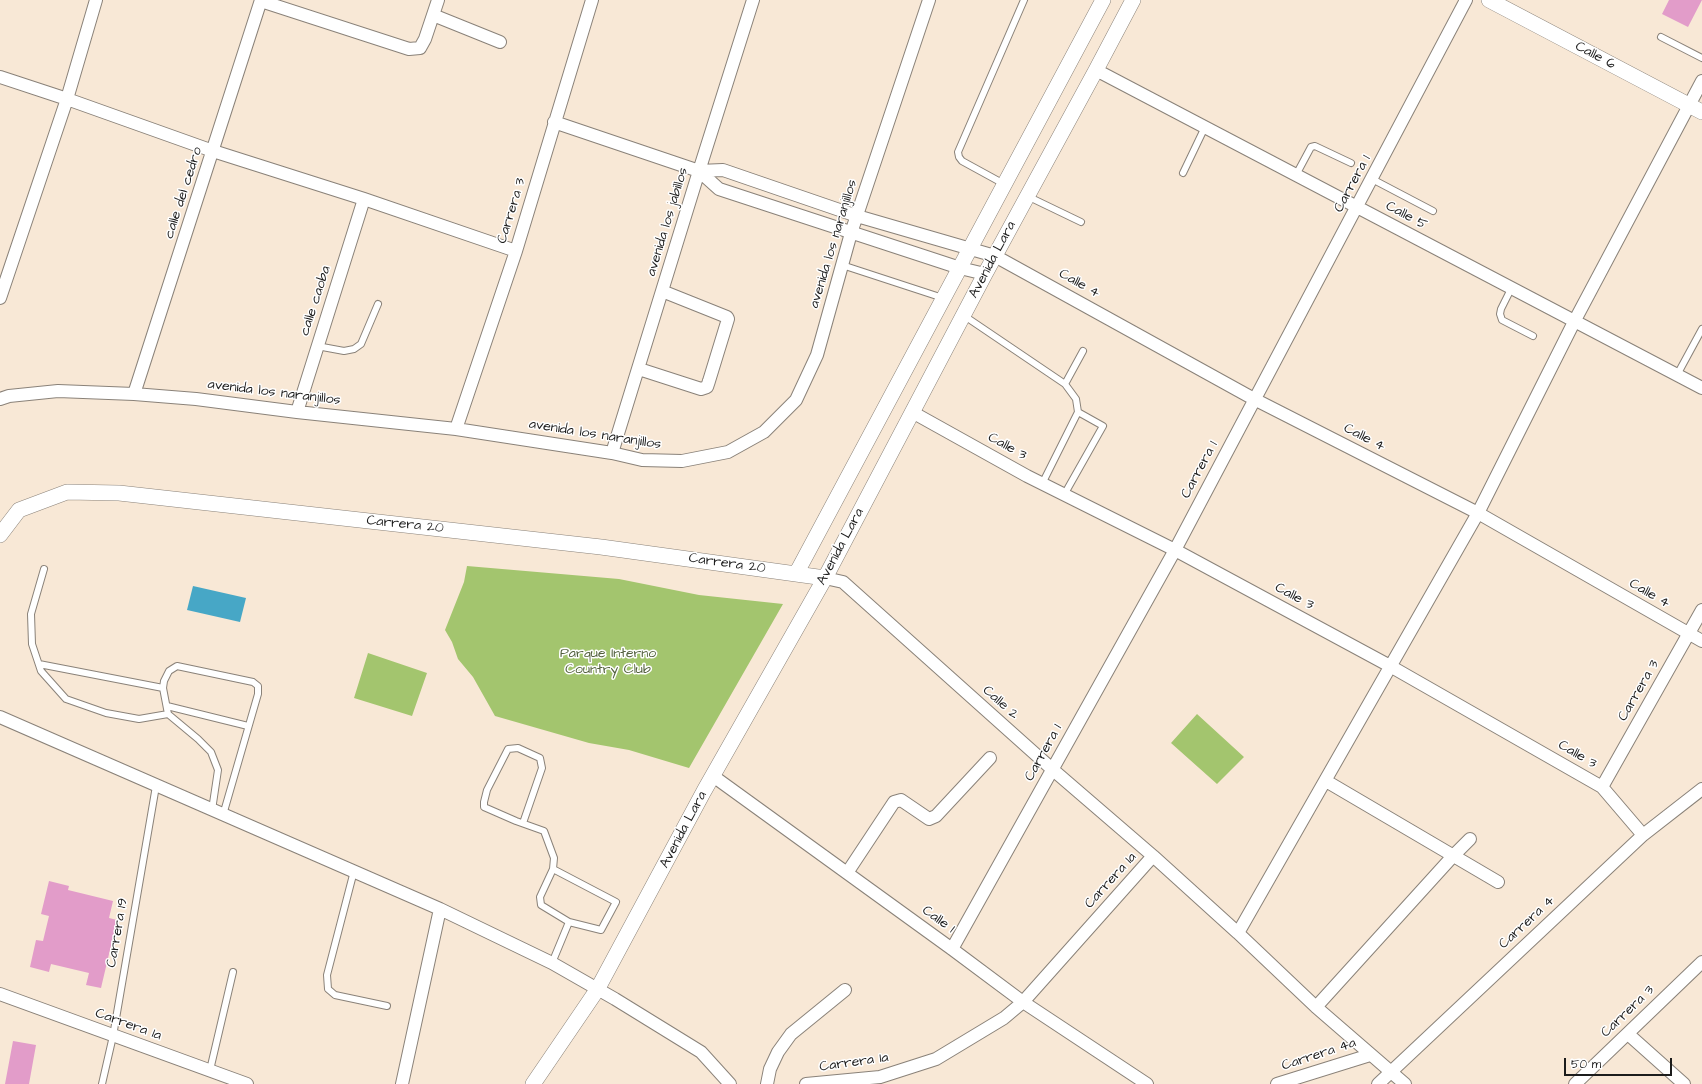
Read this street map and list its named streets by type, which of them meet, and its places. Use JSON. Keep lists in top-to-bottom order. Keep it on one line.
{"streets":{"street":["Calle 6","Carrera 1","calle del cedro","Carrera 3","Calle 5","avenida los jabillos","avenida los naranjillos","Avenida Lara","Calle 4","calle caoba","Calle 3","Carrera 20","Calle 2","Carrera 1a","Calle 1","Carrera 4","Carrera 4a"],"lane":["Carrera 19"]},"crossings":[["Carrera 1","Calle 5"],["Carrera 1","Calle 4"],["Carrera 1","Calle 3"],["Carrera 1","Calle 2"],["Carrera 1","Calle 1"],["calle del cedro","avenida los naranjillos"],["Carrera 3","avenida los naranjillos"],["Carrera 3","Calle 4"],["Carrera 3","Calle 3"],["Calle 5","Avenida Lara"],["avenida los jabillos","avenida los naranjillos"],["avenida los jabillos","Calle 4"],["avenida los naranjillos","Calle 4"],["avenida los naranjillos","calle caoba"],["Avenida Lara","Calle 4"],["Avenida Lara","Calle 3"],["Avenida Lara","Carrera 20"],["Avenida Lara","Calle 2"],["Avenida Lara","Calle 1"],["Calle 3","Carrera 4"],["Carrera 20","Calle 2"],["Calle 2","Carrera 1a"],["Carrera 1a","Calle 1"],["Carrera 1a","Carrera 4"],["Carrera 1a","Carrera 19"],["Carrera 1a","Carrera 4a"]],"parks":["Parque Interno Country Club"],"scale_bar":"50 m"}
